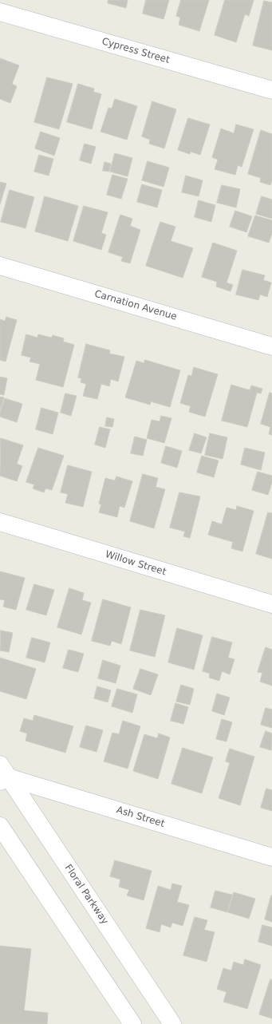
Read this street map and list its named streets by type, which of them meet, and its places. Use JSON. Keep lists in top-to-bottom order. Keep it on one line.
{"streets":{"street":["Cypress Street","Carnation Avenue","Willow Street","Ash Street","Floral Parkway"]},"crossings":[["Ash Street","Floral Parkway"]]}
